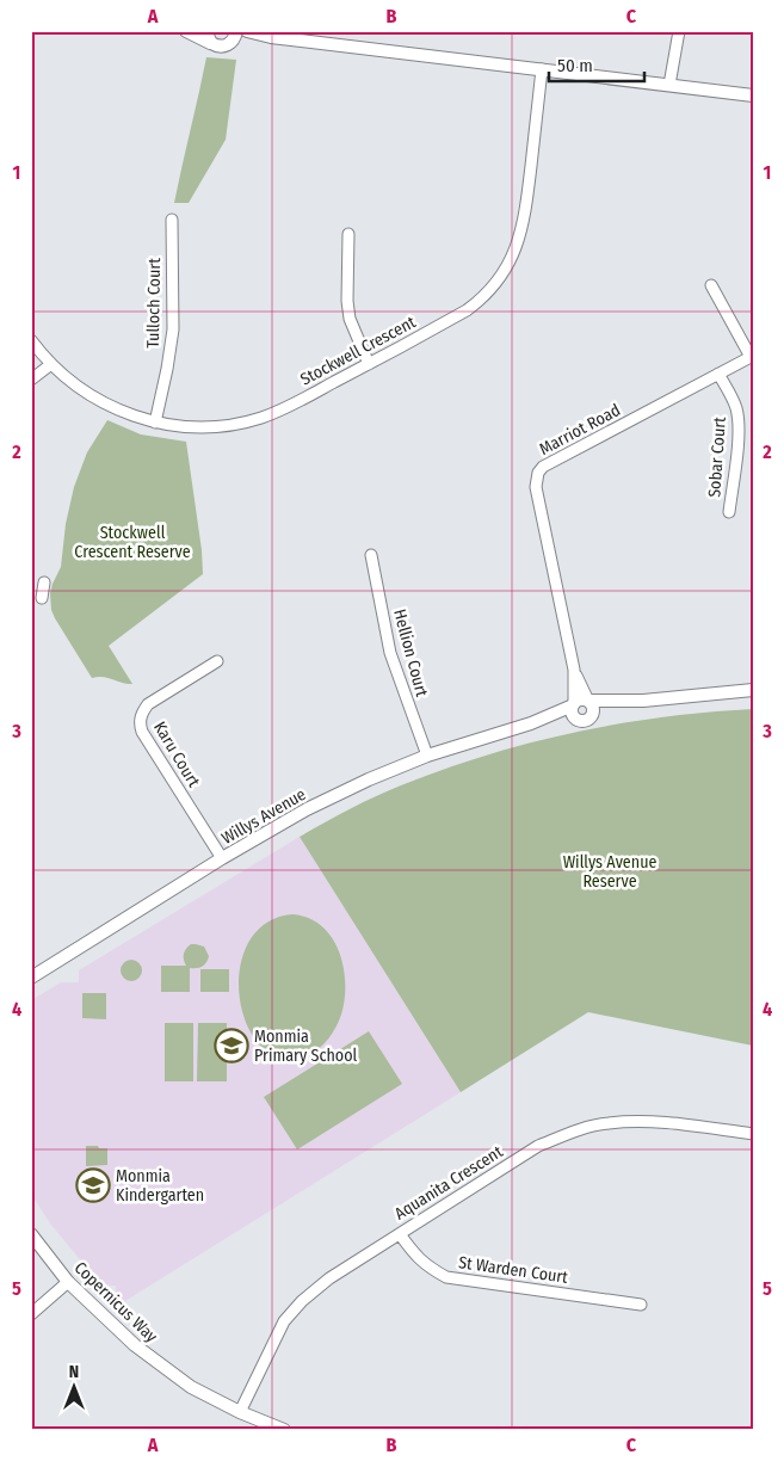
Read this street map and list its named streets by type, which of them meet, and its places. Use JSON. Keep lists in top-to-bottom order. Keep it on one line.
{"streets":{"street":["Tulloch Court","Stockwell Crescent","Marriot Road","Sobar Court","Hellion Court","Karu Court","Willys Avenue","Aquanita Crescent","St Warden Court","Copernicus Way"]},"crossings":[["Tulloch Court","Stockwell Crescent"],["Marriot Road","Sobar Court"],["Marriot Road","Willys Avenue"],["Hellion Court","Willys Avenue"],["Karu Court","Willys Avenue"],["Aquanita Crescent","St Warden Court"],["Aquanita Crescent","Copernicus Way"]],"parks":["Stockwell Crescent Reserve","Willys Avenue Reserve"],"places":{"school or university":["Monmia Primary School","Monmia Kindergarten"]},"scale_bar":"50 m","north":"top","grid":{"columns":["A","B","C"],"rows":["1","2","3","4","5"]}}
